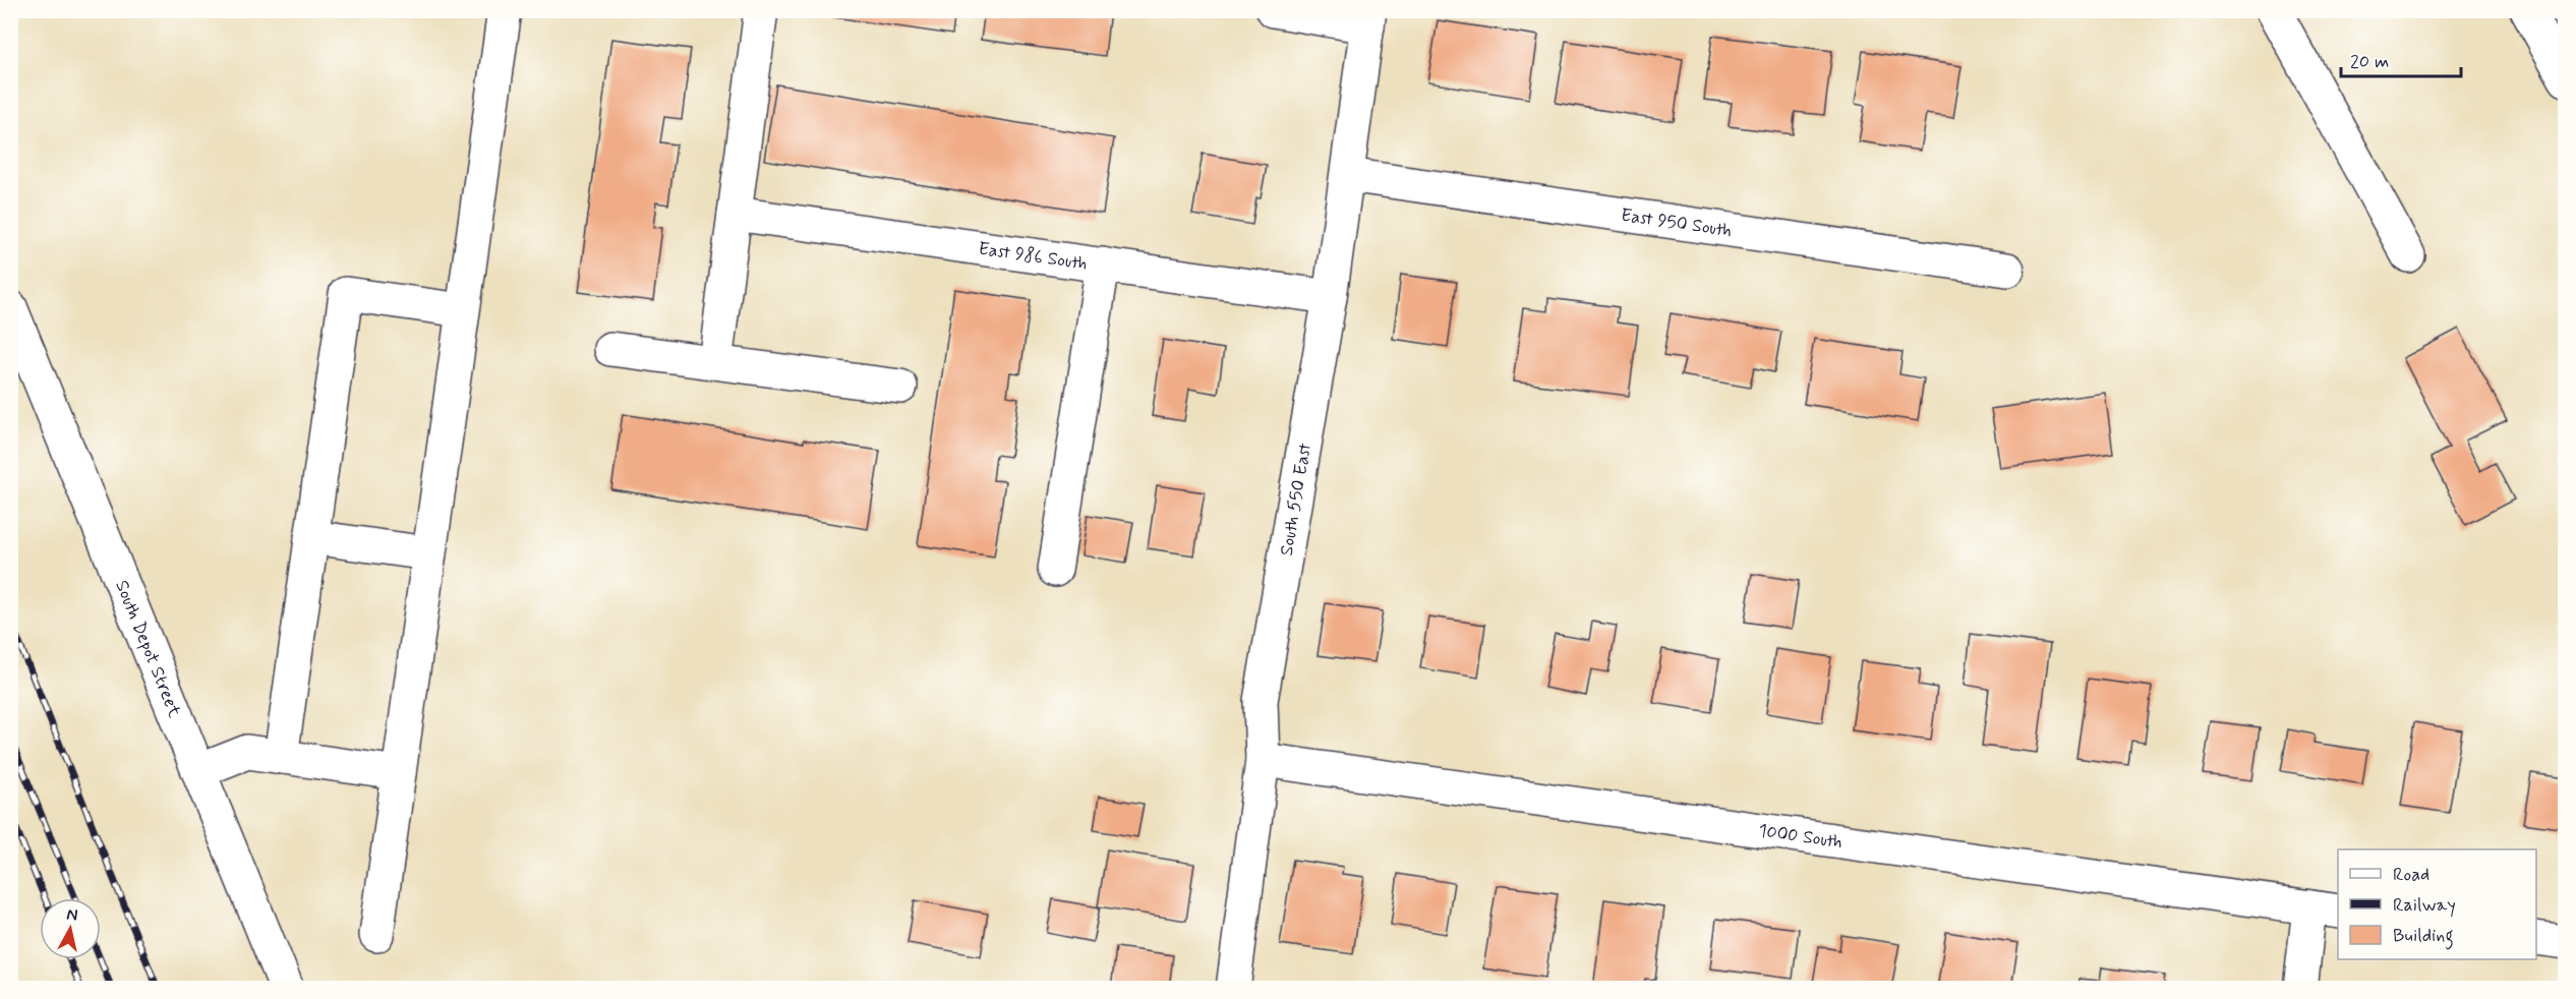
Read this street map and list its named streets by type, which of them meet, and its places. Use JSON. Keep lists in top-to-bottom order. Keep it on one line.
{"streets":{"street":["East 950 South","East 986 South","South 550 East","South Depot Street","1000 South"]},"crossings":[["East 950 South","South 550 East"],["East 986 South","South 550 East"],["South 550 East","1000 South"]],"legend":["Road","Railway","Building"],"scale_bar":"20 m","north":"top"}
